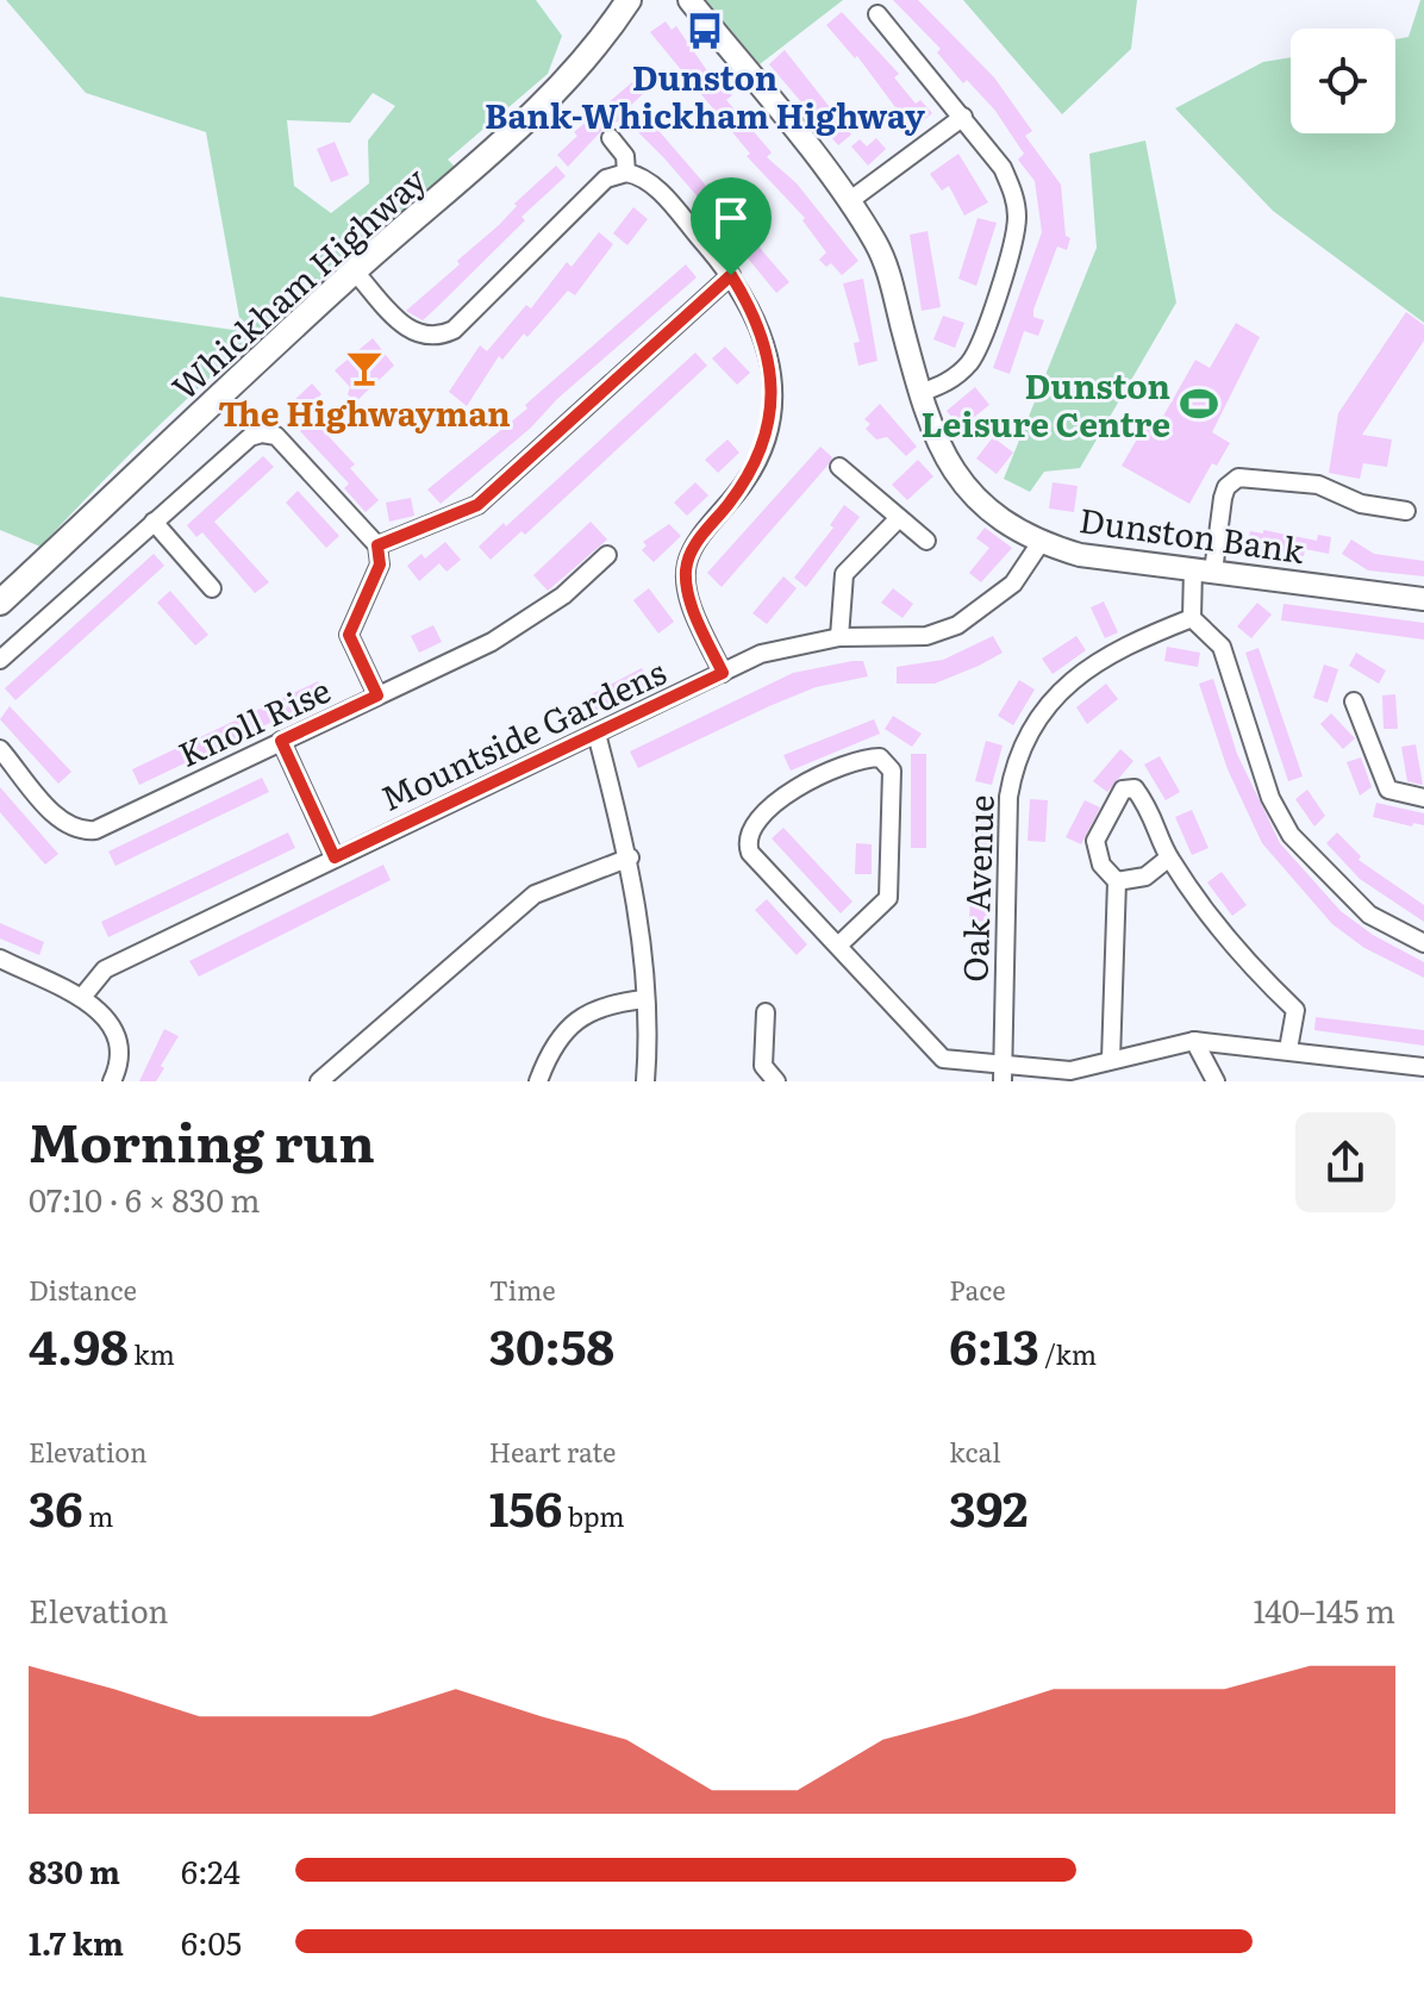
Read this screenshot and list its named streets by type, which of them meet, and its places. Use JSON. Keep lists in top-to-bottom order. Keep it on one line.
{"streets":{"main road":["Whickham Highway"],"street":["Dunston Bank","Knoll Rise","Mountside Gardens","Oak Avenue"]},"crossings":[["Dunston Bank","Mountside Gardens"]],"places":{"bus stop":["Dunston Bank-Whickham Highway"],"bar":["The Highwayman"],"sports":["Dunston Leisure Centre"]},"page":{"heading":["Morning run","07:10 · 6 × 830 m"],"stats":[["Distance","4.98 km"],["Time","30:58"],["Pace","6:13 /km"],["Elevation","36 m"],["Heart rate","156 bpm"],["kcal","392"]],"chart":["Elevation","140–145 m"],"list":[{"name":"830 m","note":"6:24"},{"name":"1.7 km","note":"6:05"}]}}
